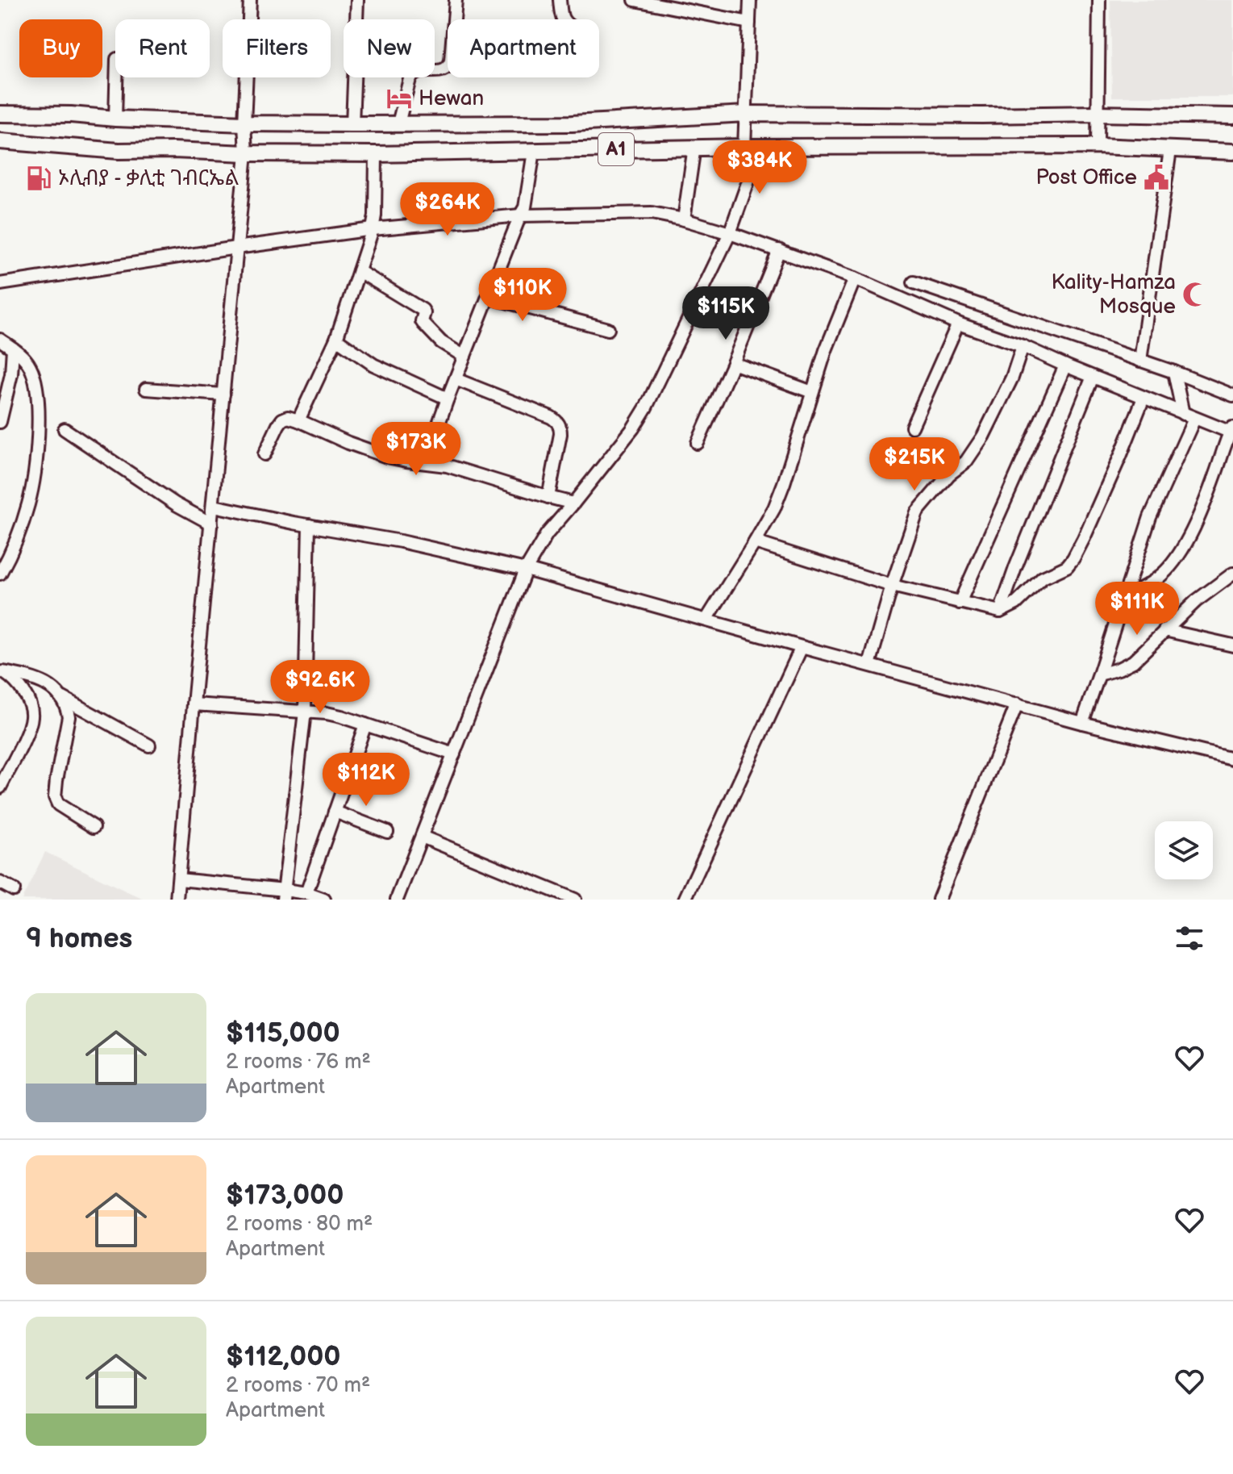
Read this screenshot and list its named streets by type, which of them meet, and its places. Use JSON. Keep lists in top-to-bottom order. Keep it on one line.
{"streets":{"main road":["A1"]},"places":{"hotel":["Hewan"],"public building":["Post Office"],"fuel station":["ኦሊብያ - ቃሊቲ ገብርኤል"],"mosque":["Kality-Hamza Mosque"]},"page":{"chip":["Buy","Rent","Filters","New","Apartment"],"price":["$384K","$264K","$110K","$115K","$173K","$215K","$111K","$92.6K","$112K"],"heading":"9 homes","list":[{"name":"$115,000","note":"2 rooms · 76 m² · Apartment"},{"name":"$173,000","note":"2 rooms · 80 m² · Apartment"},{"name":"$112,000","note":"2 rooms · 70 m² · Apartment"}]}}
